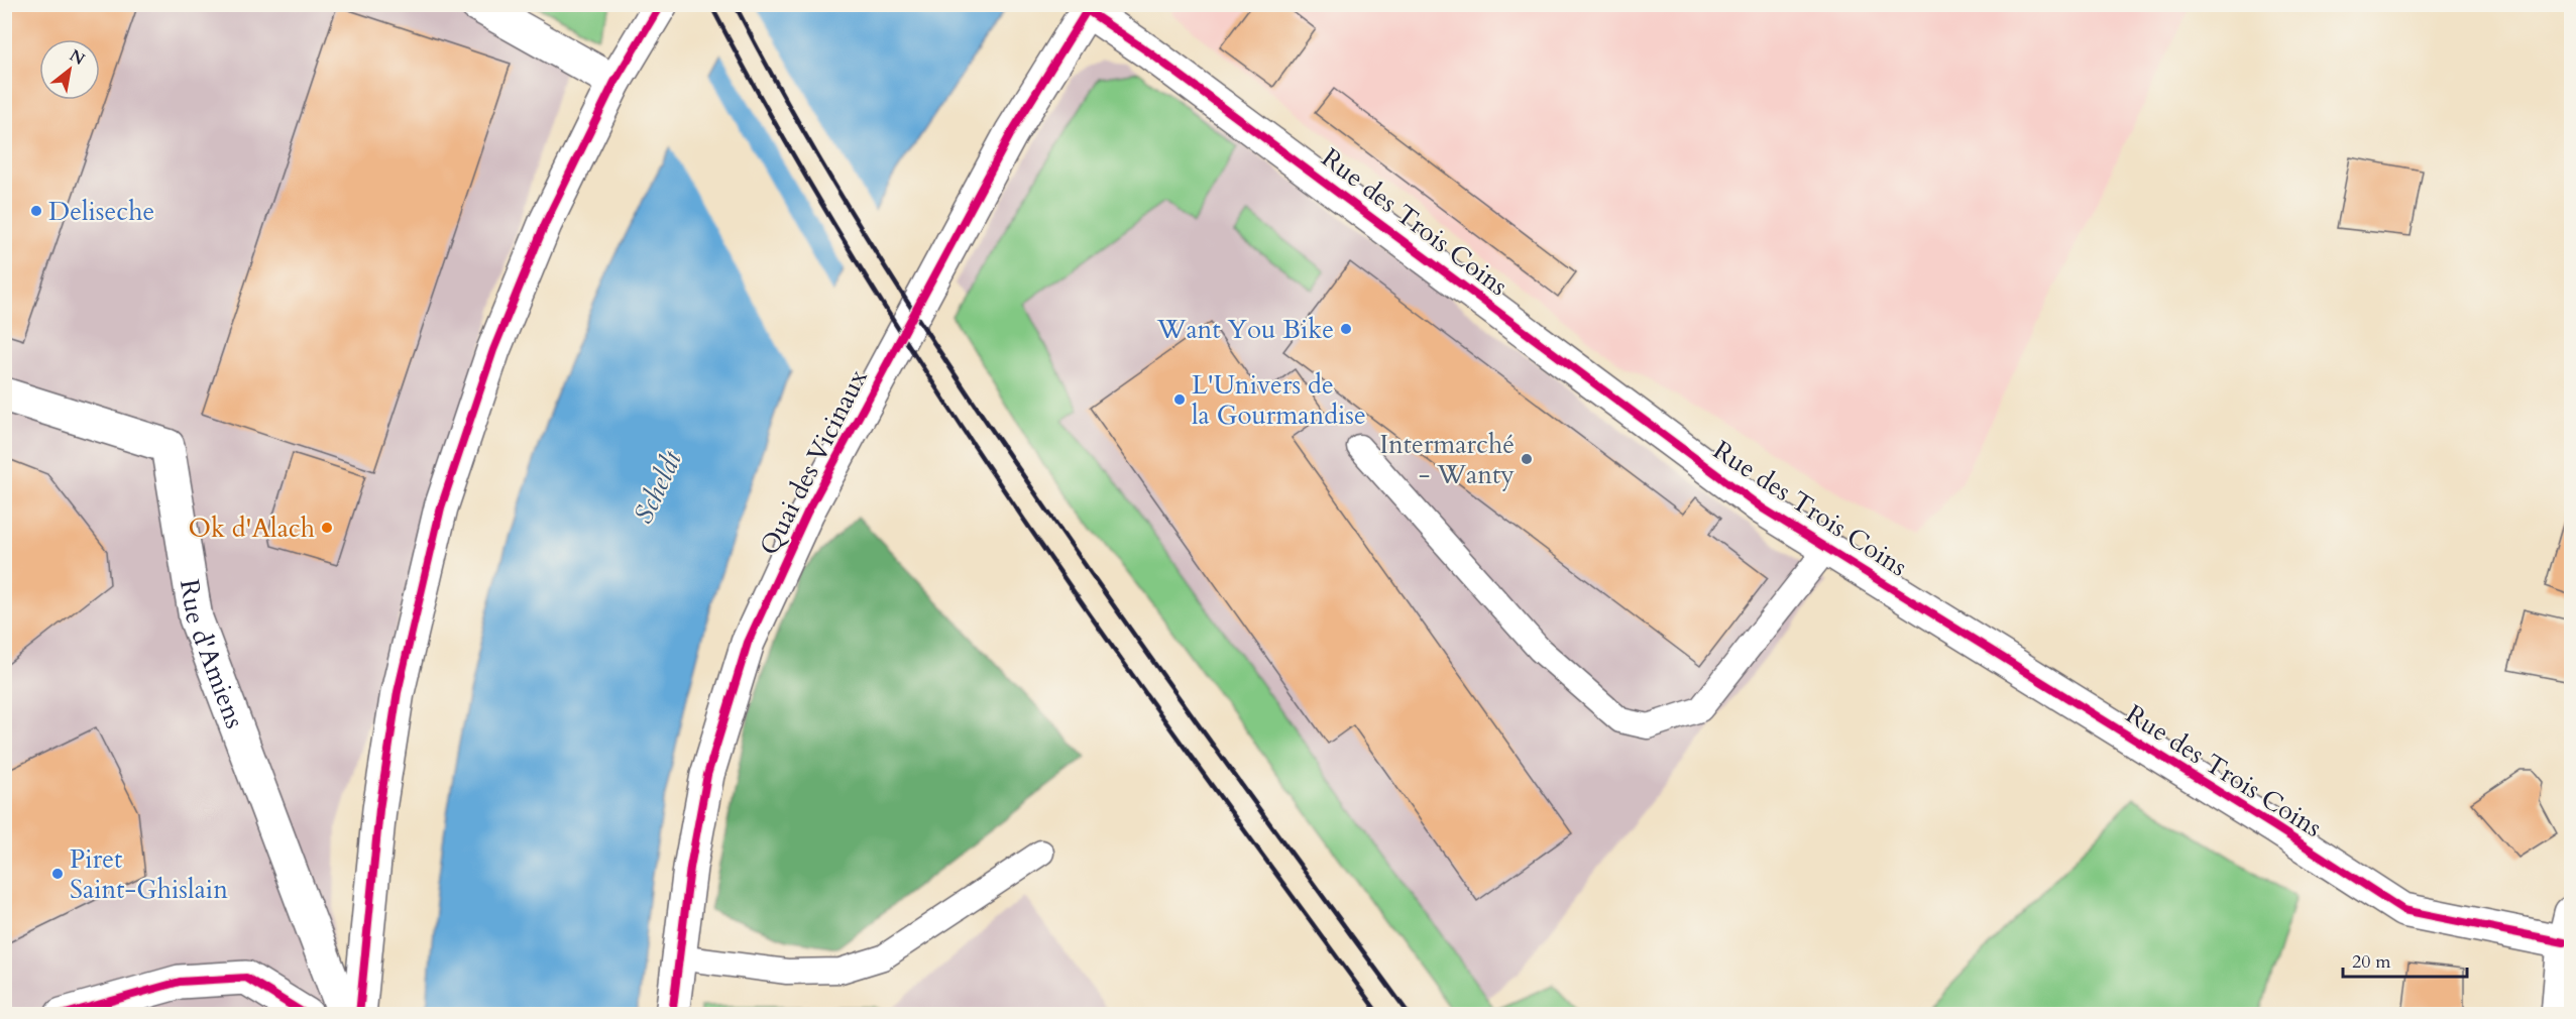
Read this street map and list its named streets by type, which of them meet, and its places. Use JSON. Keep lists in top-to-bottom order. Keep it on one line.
{"streets":{"street":["Rue des Trois Coins","Quai des Vicinaux","Rue d'Amiens"]},"crossings":[["Rue des Trois Coins","Quai des Vicinaux"]],"water":["Scheldt"],"places":["Deliseche","Want You Bike","L'Univers de la Gourmandise","Intermarché - Wanty","Ok d'Alach","Piret Saint-Ghislain"],"scale_bar":"20 m","north":"top right"}
